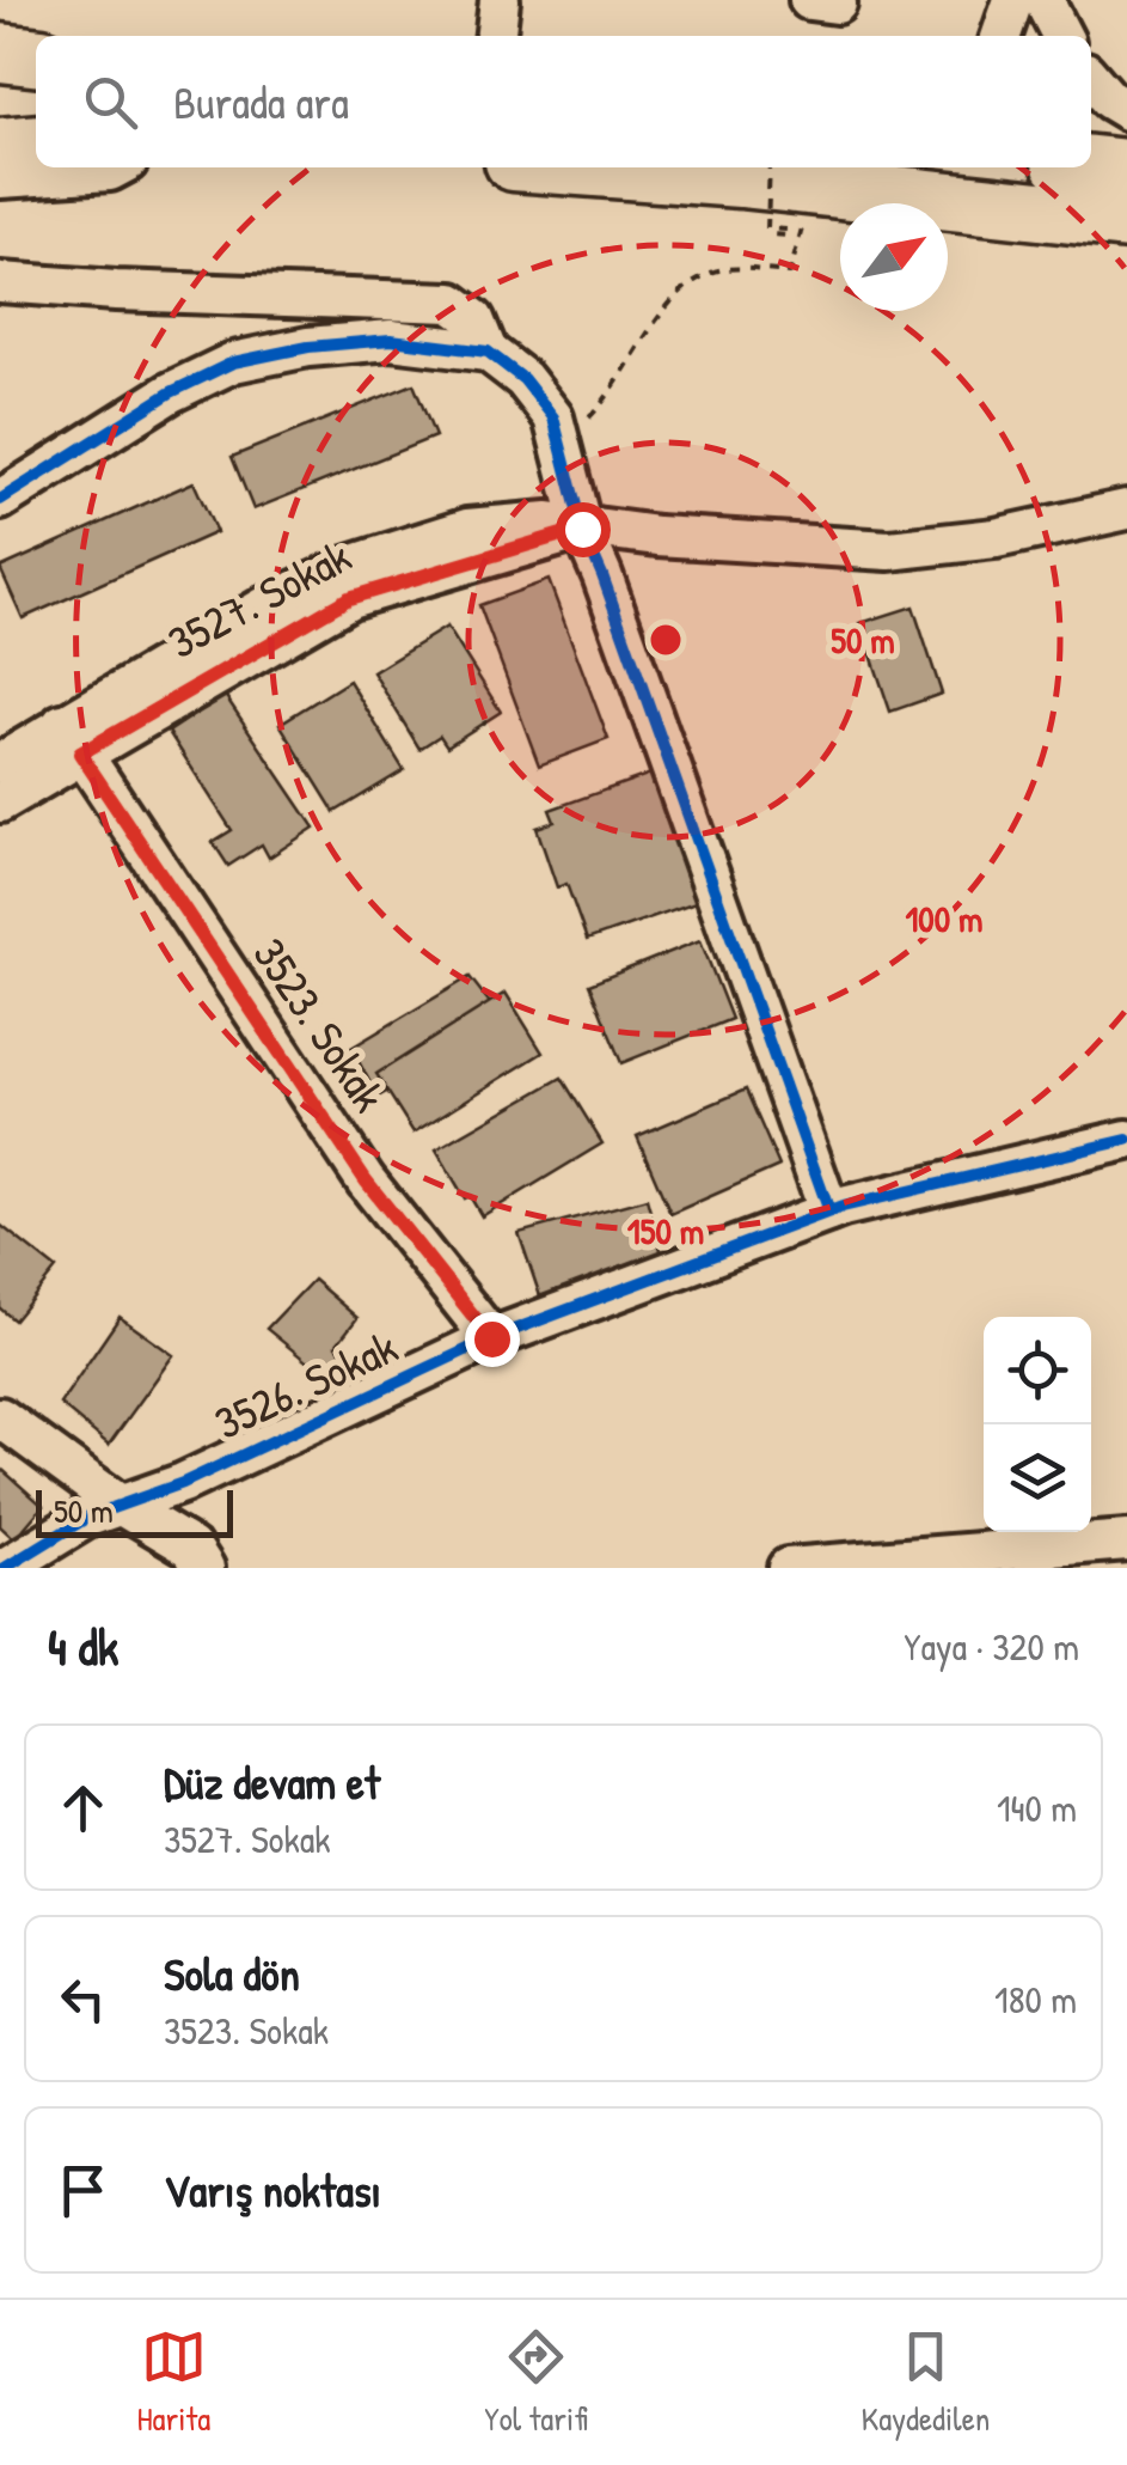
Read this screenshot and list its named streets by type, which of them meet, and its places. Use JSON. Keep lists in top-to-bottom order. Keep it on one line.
{"streets":{"street":["3527. Sokak","3523. Sokak","3526. Sokak"]},"crossings":[["3527. Sokak","3523. Sokak"],["3523. Sokak","3526. Sokak"]],"scale_bar":"50 m","north":"top right","page":{"search":"Burada ara","scale":"50 m","heading":["4 dk","Yaya · 320 m"],"list":[["Düz devam et","3527. Sokak","140 m"],["Sola dön","3523. Sokak","180 m"],"Varış noktası"],"nav":["Harita","Yol tarifi","Kaydedilen"]},"rings":["50 m","100 m","150 m"]}
